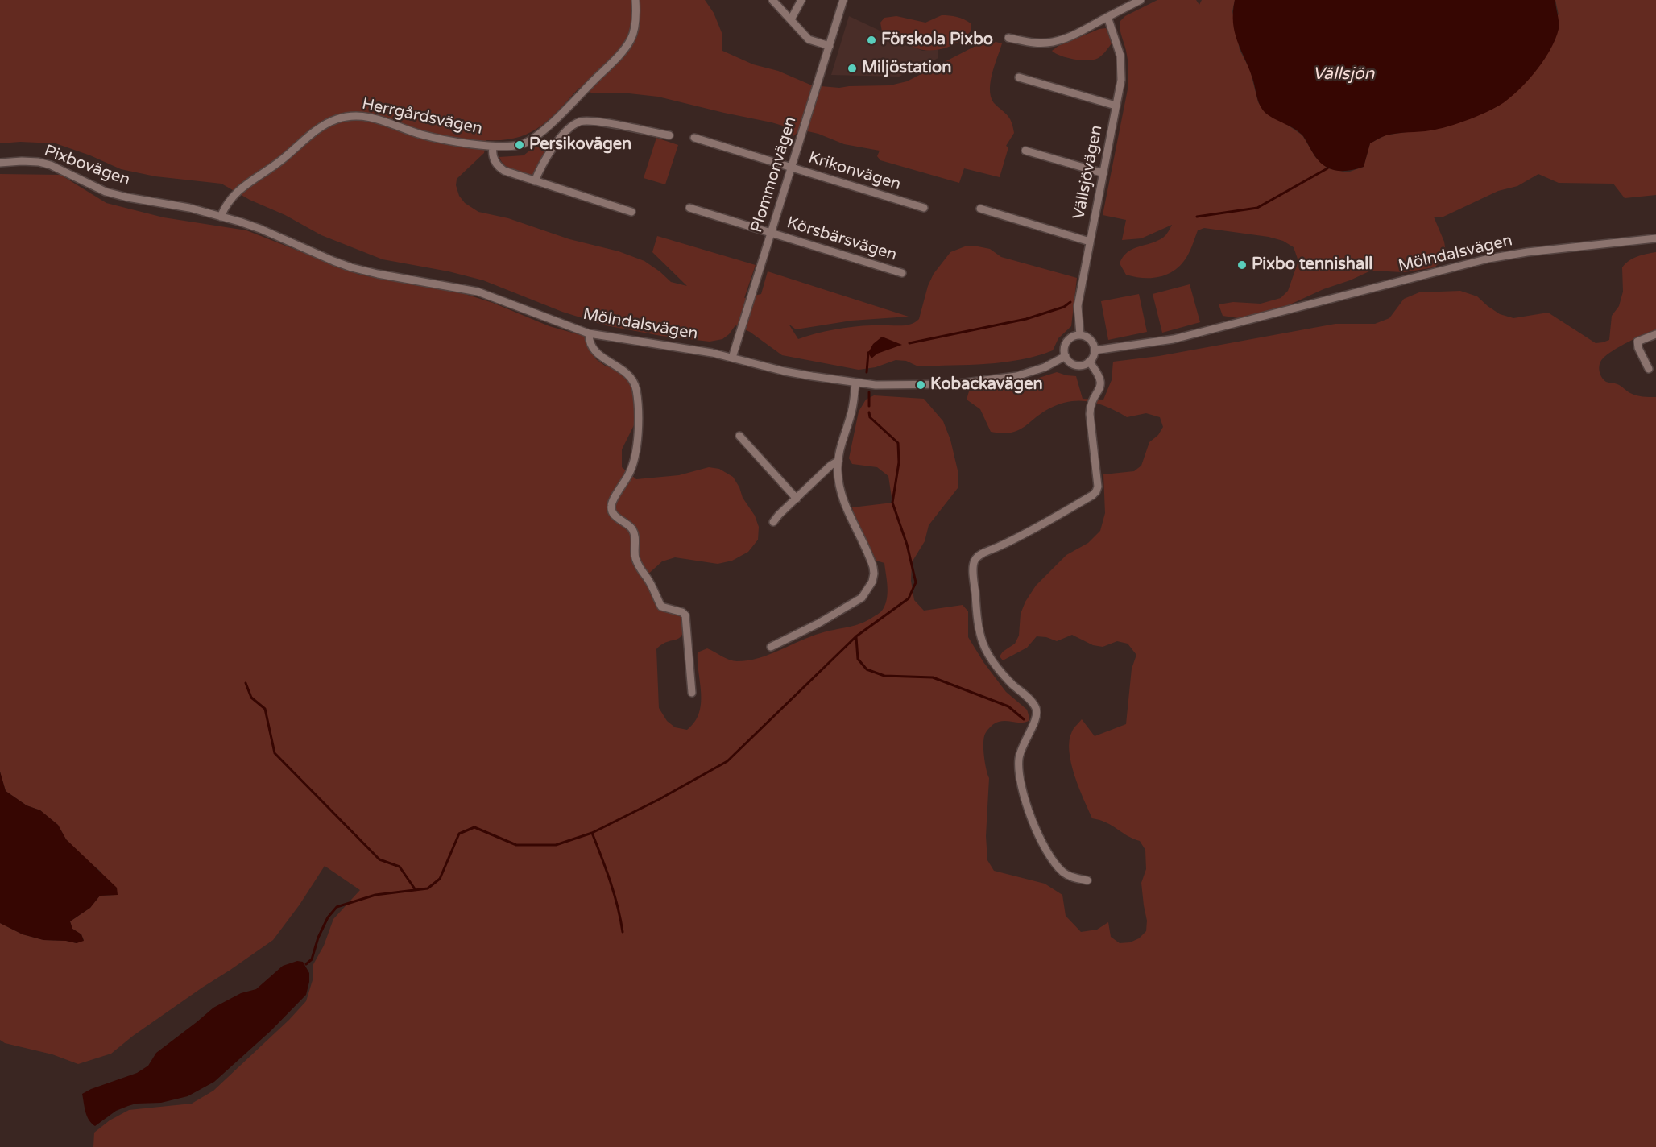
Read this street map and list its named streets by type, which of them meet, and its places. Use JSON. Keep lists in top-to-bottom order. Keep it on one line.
{"streets":{"street":["Herrgårdsvägen","Pixbovägen","Krikonvägen","Vällsjövägen","Plommonvägen","Körsbärsvägen","Mölndalsvägen"]},"crossings":[["Herrgårdsvägen","Pixbovägen"],["Herrgårdsvägen","Mölndalsvägen"],["Pixbovägen","Mölndalsvägen"],["Krikonvägen","Plommonvägen"],["Vällsjövägen","Mölndalsvägen"],["Plommonvägen","Körsbärsvägen"],["Plommonvägen","Mölndalsvägen"]],"water":["Vällsjön"],"places":["Förskola Pixbo","Miljöstation","Persikovägen","Pixbo tennishall","Kobackavägen"]}
